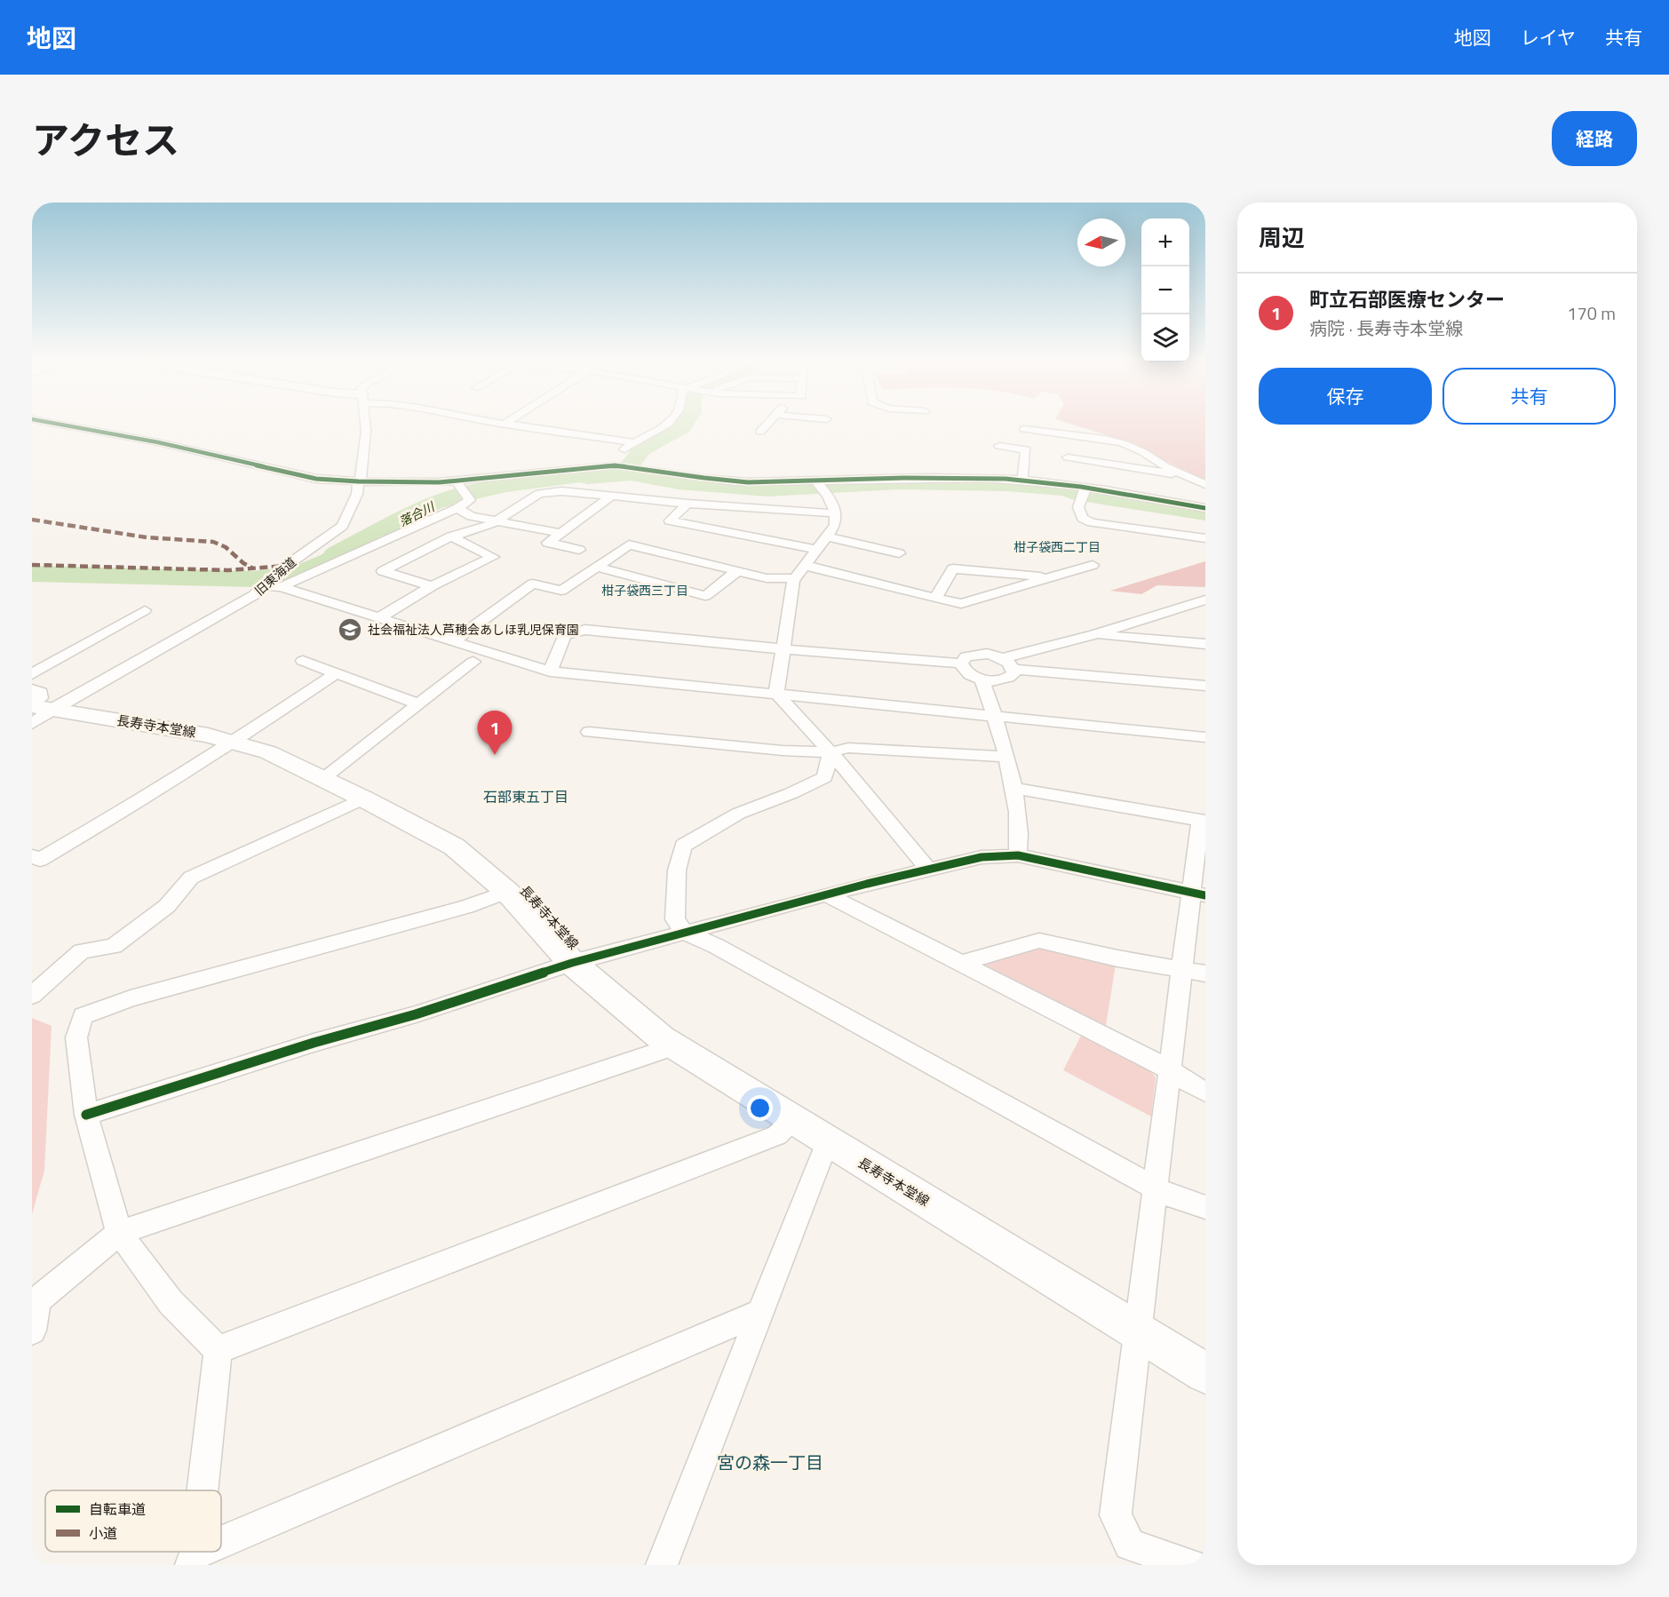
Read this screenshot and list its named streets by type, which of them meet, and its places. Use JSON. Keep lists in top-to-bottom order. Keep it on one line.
{"streets":{"main road":["長寿寺本堂線"],"street":["旧東海道"]},"crossings":[["旧東海道","長寿寺本堂線"]],"districts":["柑子袋西二丁目","柑子袋西三丁目","石部東五丁目","宮の森一丁目"],"water":["落合川"],"places":{"school or university":["社会福祉法人芦穂会あしほ乳児保育園"]},"legend":["自転車道","小道"],"north":"left","page":{"header":"地図","nav":["地図","レイヤ","共有"],"title":"アクセス","buttons":["経路",["保存","共有"]],"heading":"周辺","map_buttons":["+","−"],"list":[{"mark":"1","name":"町立石部医療センター","note":"病院 · 長寿寺本堂線","value":"170 m"}],"pins":"1"}}
